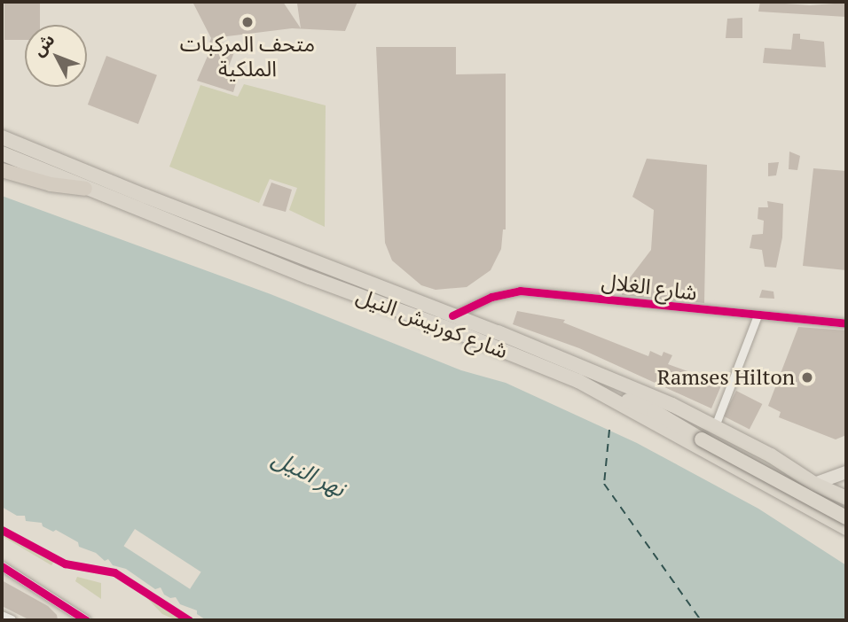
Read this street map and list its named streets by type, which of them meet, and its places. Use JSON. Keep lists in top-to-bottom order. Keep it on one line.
{"streets":{"highway":["شارع كورنيش النيل"],"street":["شارع الغلال"]},"crossings":[["شارع الغلال","شارع كورنيش النيل"]],"water":["نهر النيل"],"places":["متحف المركبات الملكية","Ramses Hilton"],"north":"top left"}
